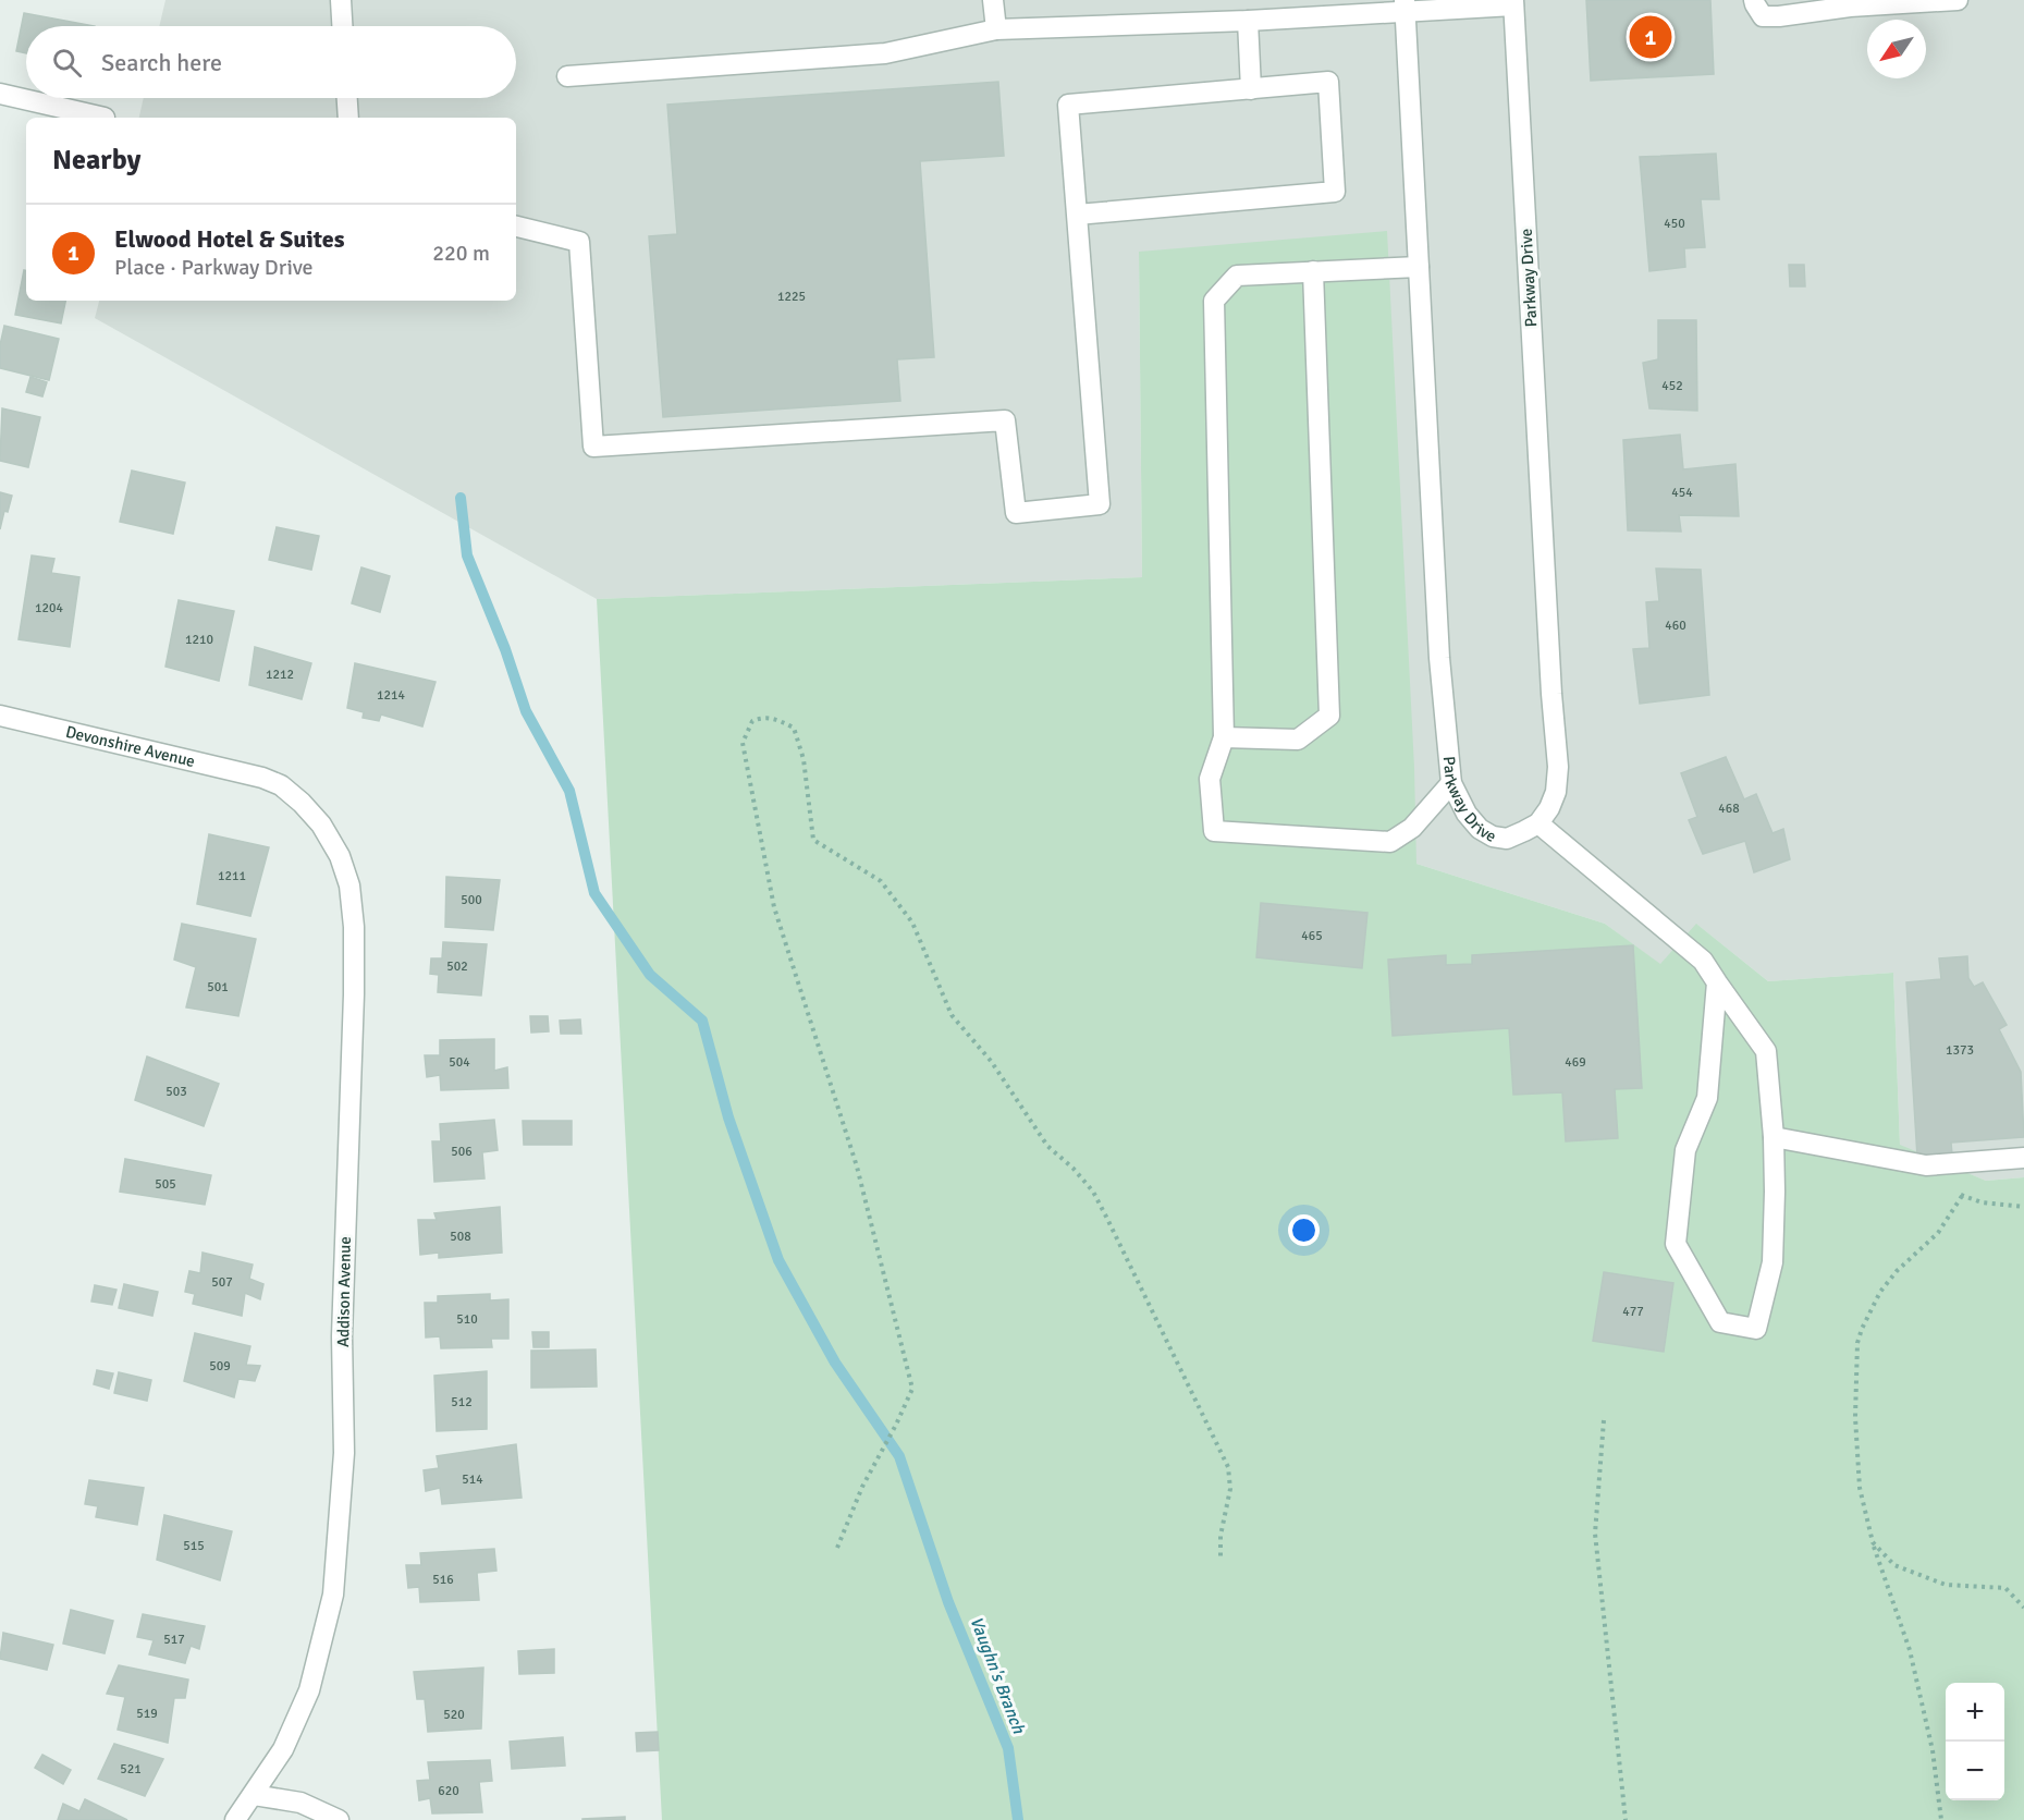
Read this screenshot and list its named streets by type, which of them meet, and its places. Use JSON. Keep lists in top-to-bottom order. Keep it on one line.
{"streets":{"street":["Parkway Drive","Devonshire Avenue","Addison Avenue"]},"crossings":[["Devonshire Avenue","Addison Avenue"]],"water":["Vaughn's Branch"],"house_numbers":["450","1225","452","454","1204","460","1210","1212","1214","468","1211","500","465","502","501","1373","504","469","503","506","505","508","507","477","510","509","512","514","515","516","517","519","520","521","620"],"north":"bottom left","page":{"pins":"1","search":"Search here","heading":"Nearby","list":[{"mark":"1","name":"Elwood Hotel & Suites","note":"Place · Parkway Drive","value":"220 m"}],"map_buttons":["+","−"]}}
